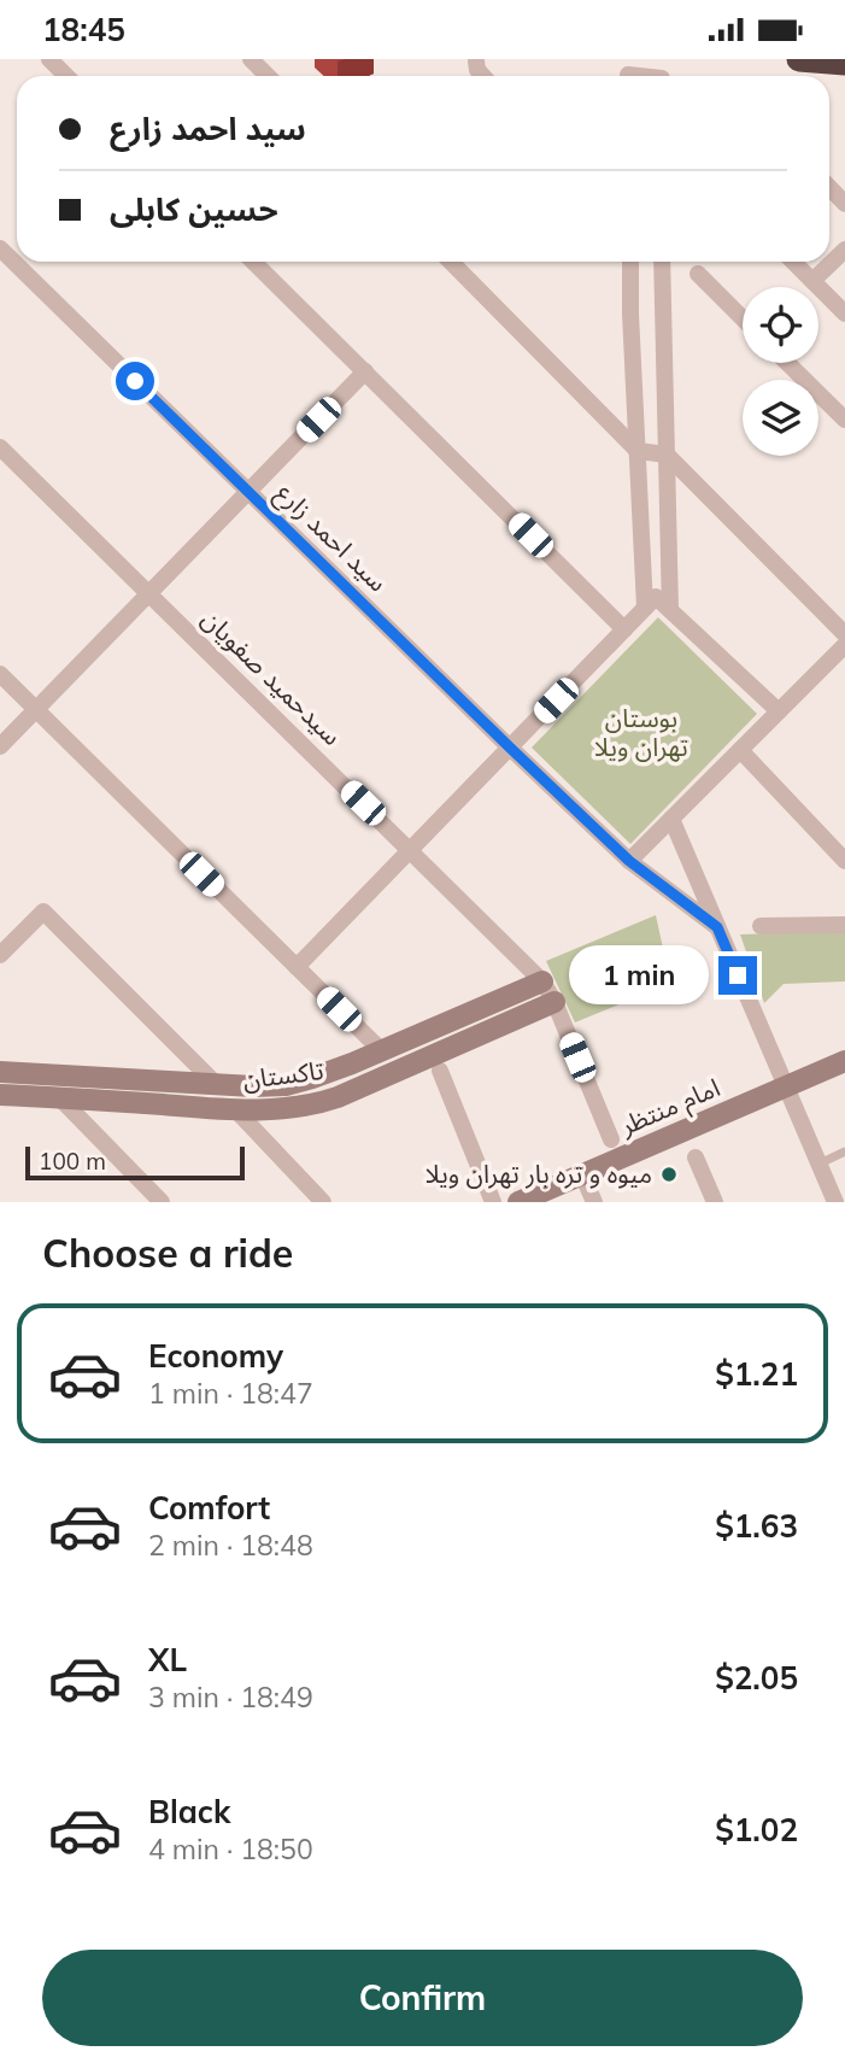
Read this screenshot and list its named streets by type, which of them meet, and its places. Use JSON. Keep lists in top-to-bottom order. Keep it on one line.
{"streets":{"street":["سید احمد زارع","سیدحمید صفویان","تاکستان","امام منتظر"]},"crossings":[["سیدحمید صفویان","تاکستان"]],"parks":["بوستان تهران ویلا"],"places":["میوه و تره بار تهران ویلا"],"scale_bar":"100 m","page":{"status":"18:45","banner":["سید احمد زارع","حسین کابلی"],"bubble":"1 min","scale":"100 m","heading":"Choose a ride","list":[{"name":"Economy","note":"1 min · 18:47","value":"$1.21"},{"name":"Comfort","note":"2 min · 18:48","value":"$1.63"},{"name":"XL","note":"3 min · 18:49","value":"$2.05"},{"name":"Black","note":"4 min · 18:50","value":"$1.02"}],"buttons":"Confirm"}}
